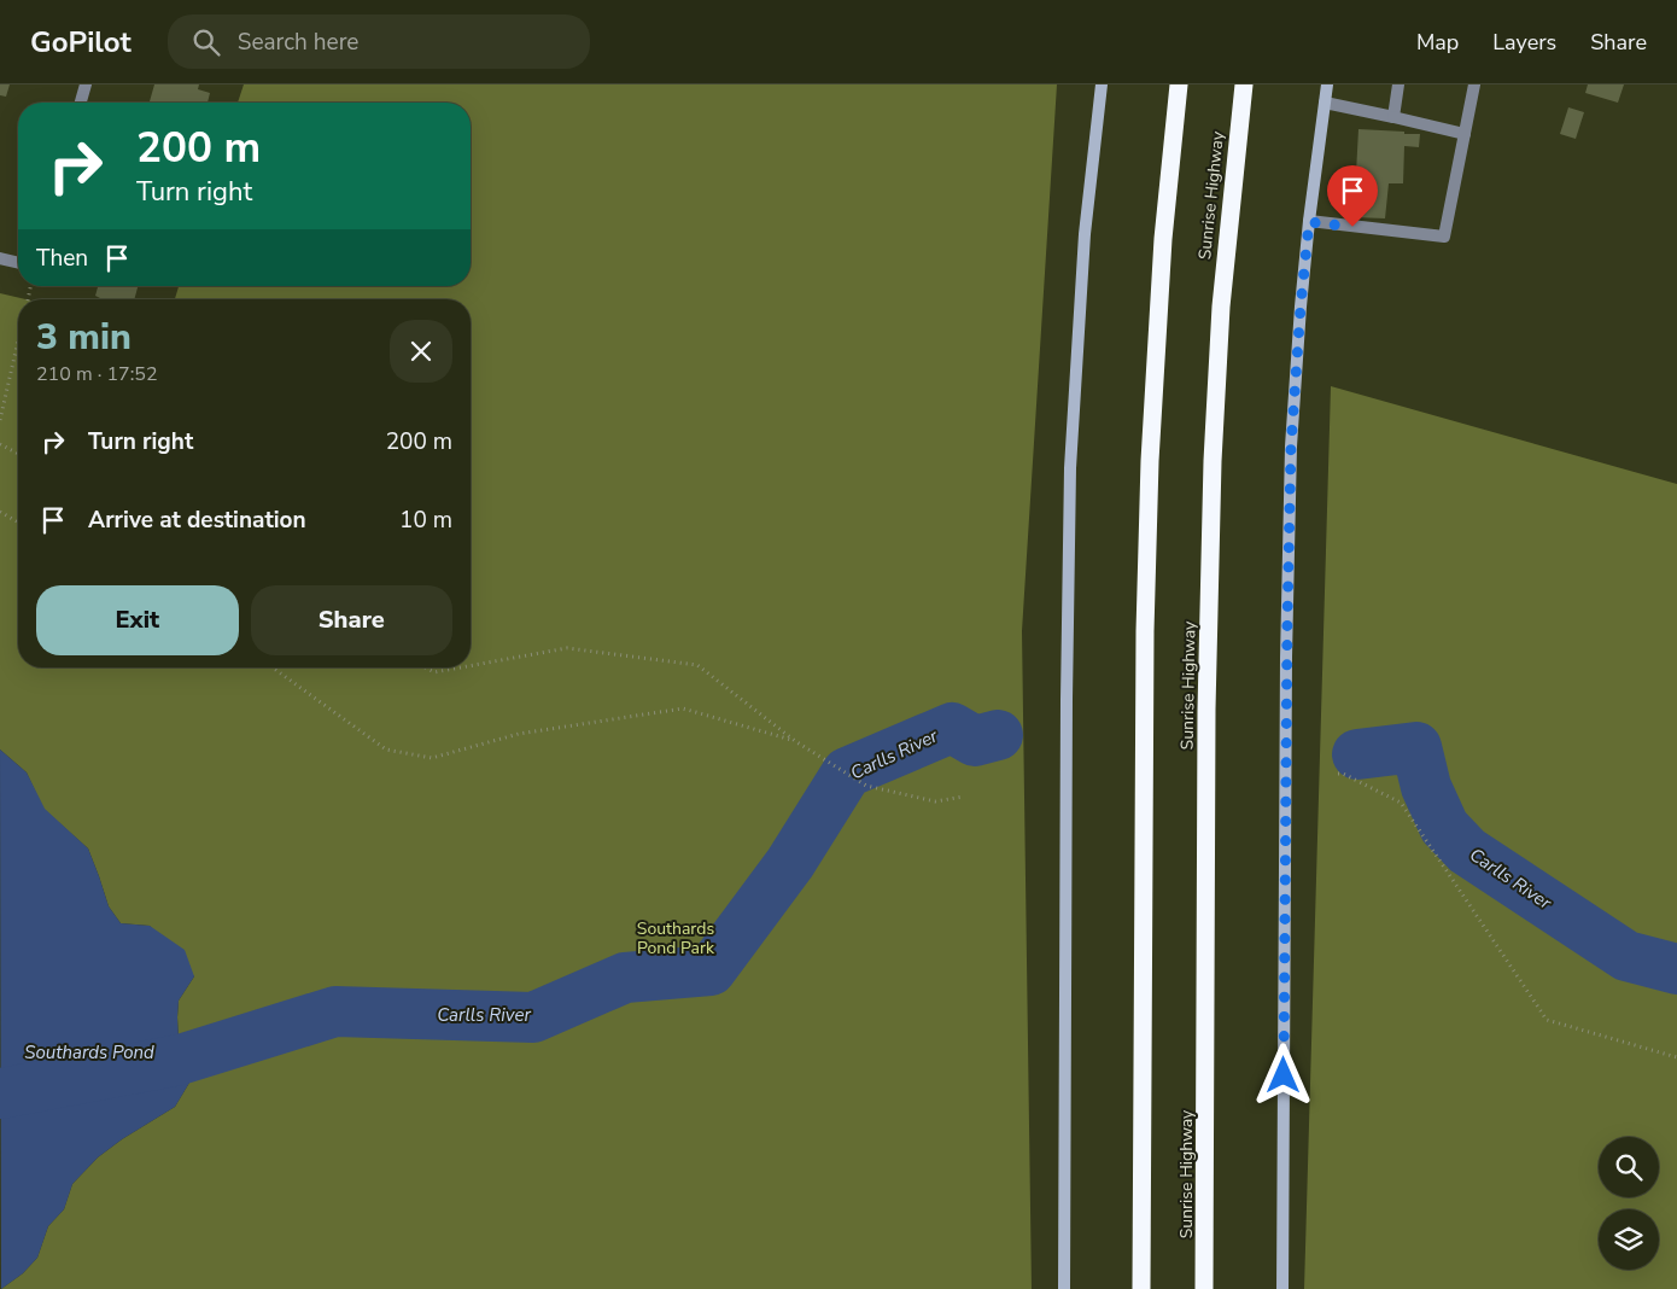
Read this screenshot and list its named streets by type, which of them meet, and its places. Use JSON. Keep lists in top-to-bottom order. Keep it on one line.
{"streets":{"highway":["Sunrise Highway"]},"water":["Carlls River","Southards Pond"],"parks":["Southards Pond Park"],"page":{"header":"GoPilot","search":"Search here","nav":["Map","Layers","Share"],"turn":["200 m","Turn right"],"then":"Then","heading":["3 min","210 m · 17:52"],"list":[{"name":"Turn right","value":"200 m"},{"name":"Arrive at destination","value":"10 m"}],"buttons":["Exit","Share"]}}
